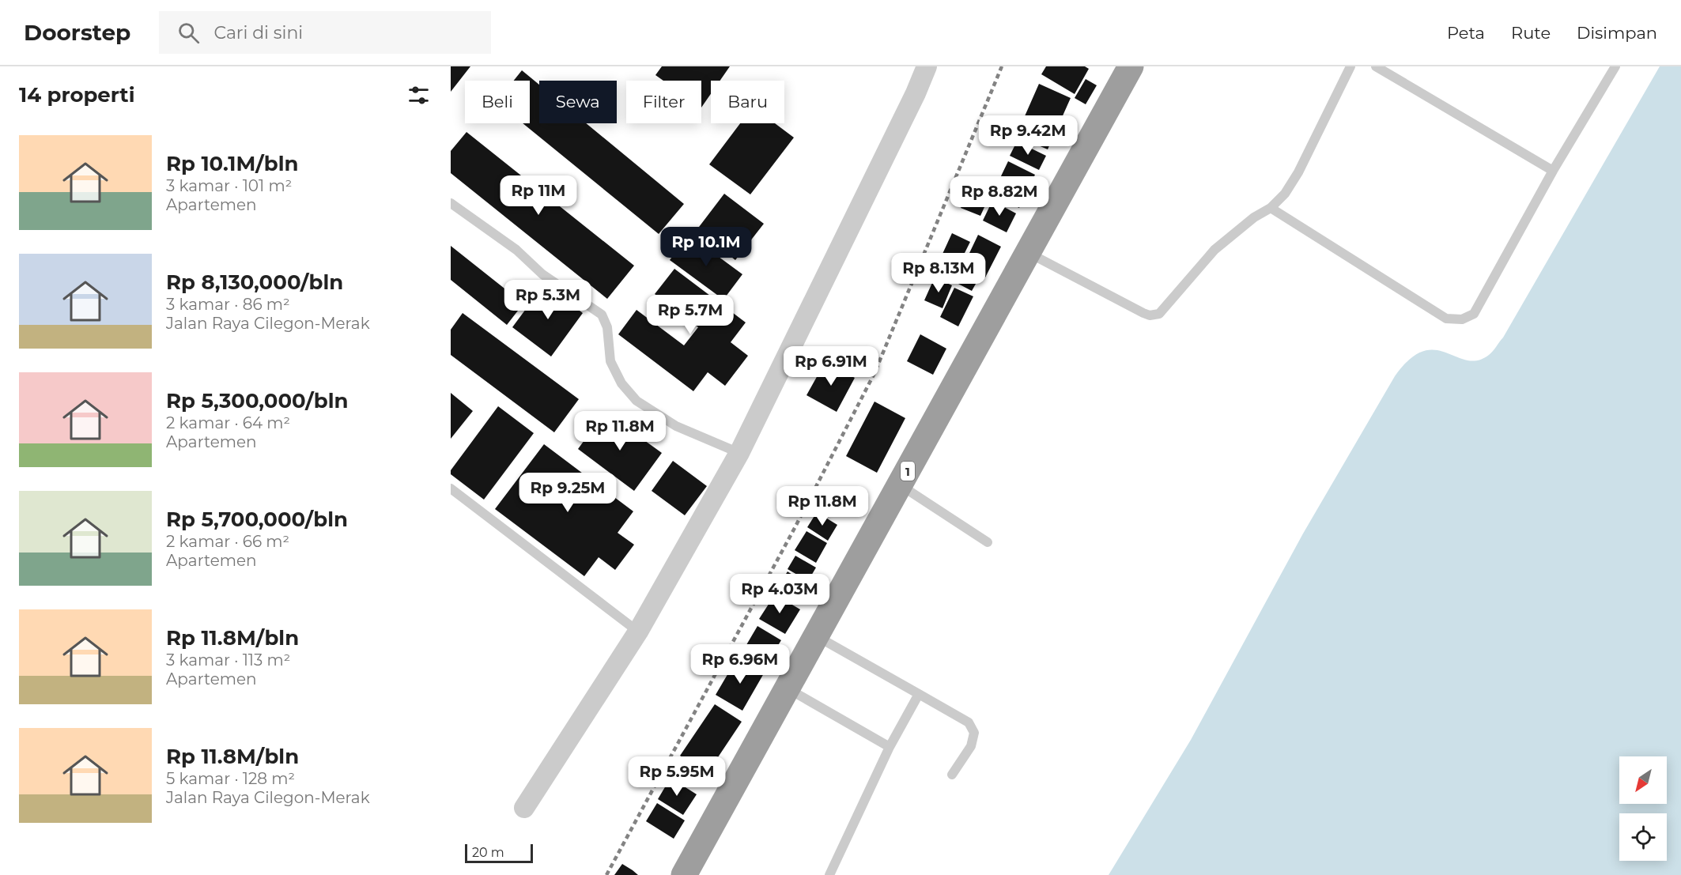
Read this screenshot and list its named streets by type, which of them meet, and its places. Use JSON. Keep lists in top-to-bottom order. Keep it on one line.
{"streets":{"highway":["1"]},"scale_bar":"20 m","north":"bottom left","page":{"header":"Doorstep","search":"Cari di sini","nav":["Peta","Rute","Disimpan"],"heading":"14 properti","chip":["Beli","Sewa","Filter","Baru"],"price":["Rp 9.42M","Rp 11M","Rp 8.82M","Rp 10.1M","Rp 8.13M","Rp 5.3M","Rp 5.7M","Rp 6.91M","Rp 11.8M","Rp 9.25M","Rp 11.8M","Rp 4.03M","Rp 6.96M","Rp 5.95M"],"list":[{"name":"Rp 10.1M/bln","note":"3 kamar · 101 m² · Apartemen"},{"name":"Rp 8,130,000/bln","note":"3 kamar · 86 m² · Jalan Raya Cilegon-Merak"},{"name":"Rp 5,300,000/bln","note":"2 kamar · 64 m² · Apartemen"},{"name":"Rp 5,700,000/bln","note":"2 kamar · 66 m² · Apartemen"},{"name":"Rp 11.8M/bln","note":"3 kamar · 113 m² · Apartemen"},{"name":"Rp 11.8M/bln","note":"5 kamar · 128 m² · Jalan Raya Cilegon-Merak"}],"scale":"20 m"}}
